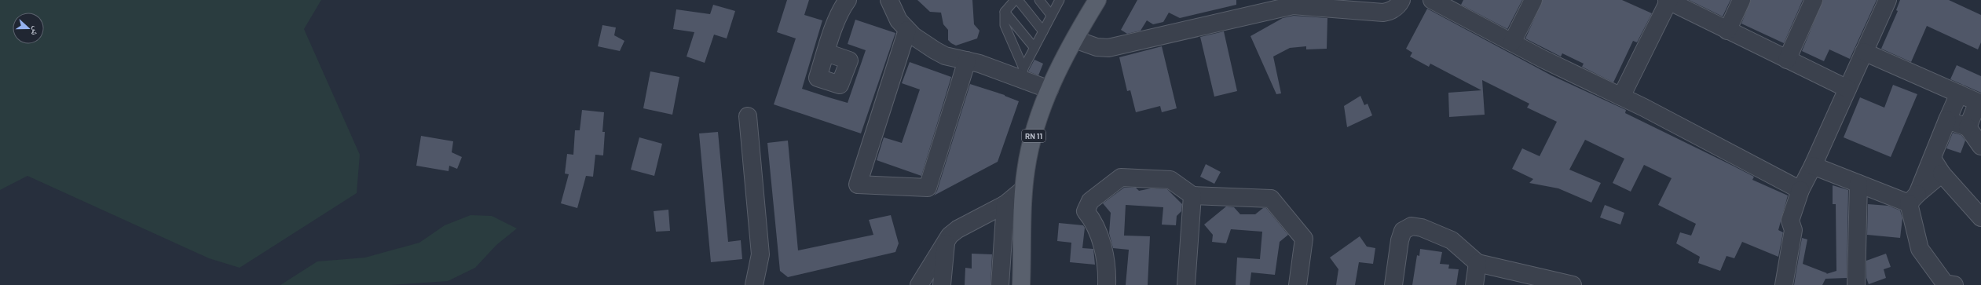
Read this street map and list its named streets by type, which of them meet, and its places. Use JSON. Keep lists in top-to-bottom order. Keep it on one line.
{"streets":{"main road":["RN 11"]},"north":"right"}
